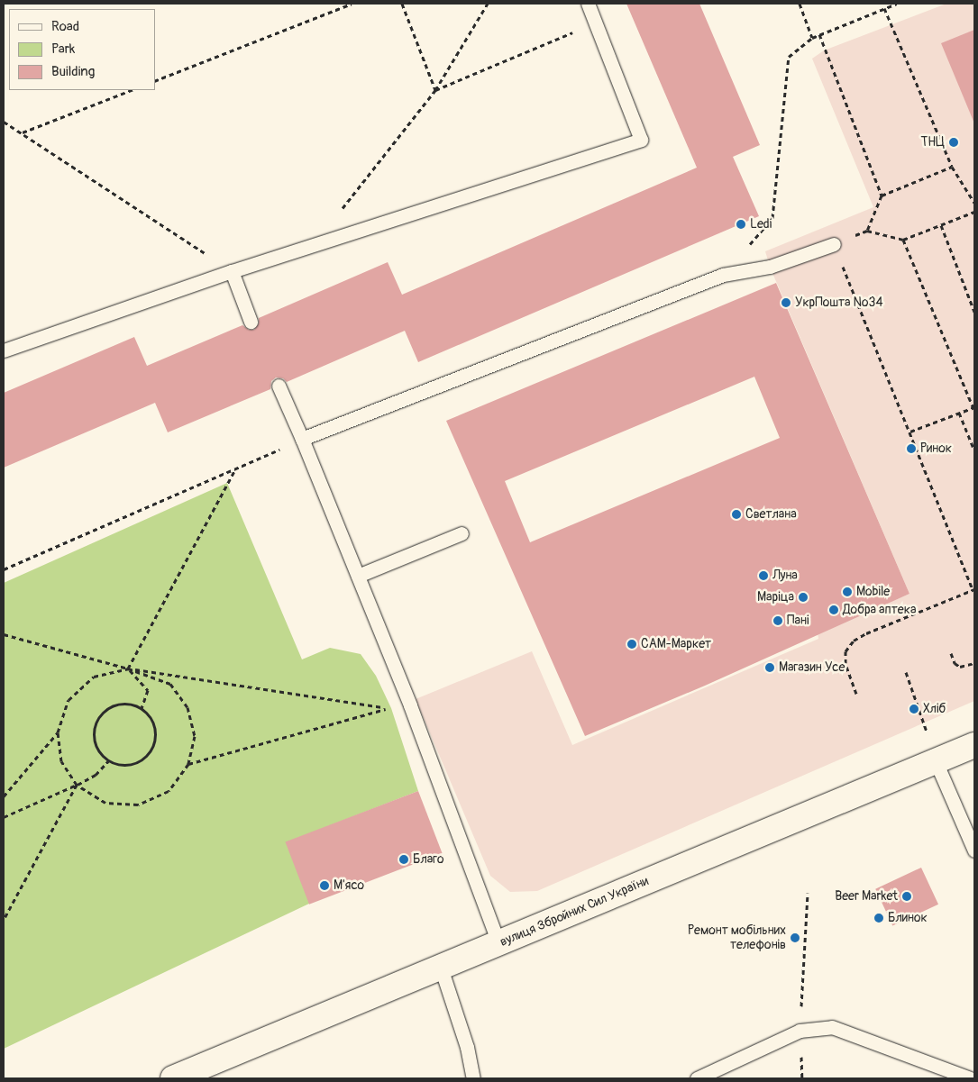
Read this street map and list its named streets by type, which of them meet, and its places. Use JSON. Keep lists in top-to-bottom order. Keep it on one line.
{"streets":{"street":["вулиця Збройних Сил України"]},"places":["ТНЦ","Ledi","УкрПошта №34","Ринок","Светлана","Луна","Mobile","Маріца","Добра аптека","Пані","САМ-Маркет","Магазин Усе","Хліб","Благо","М'ясо","Beer Market","Блинок","Ремонт мобільних телефонів"],"legend":["Road","Park","Building"]}
